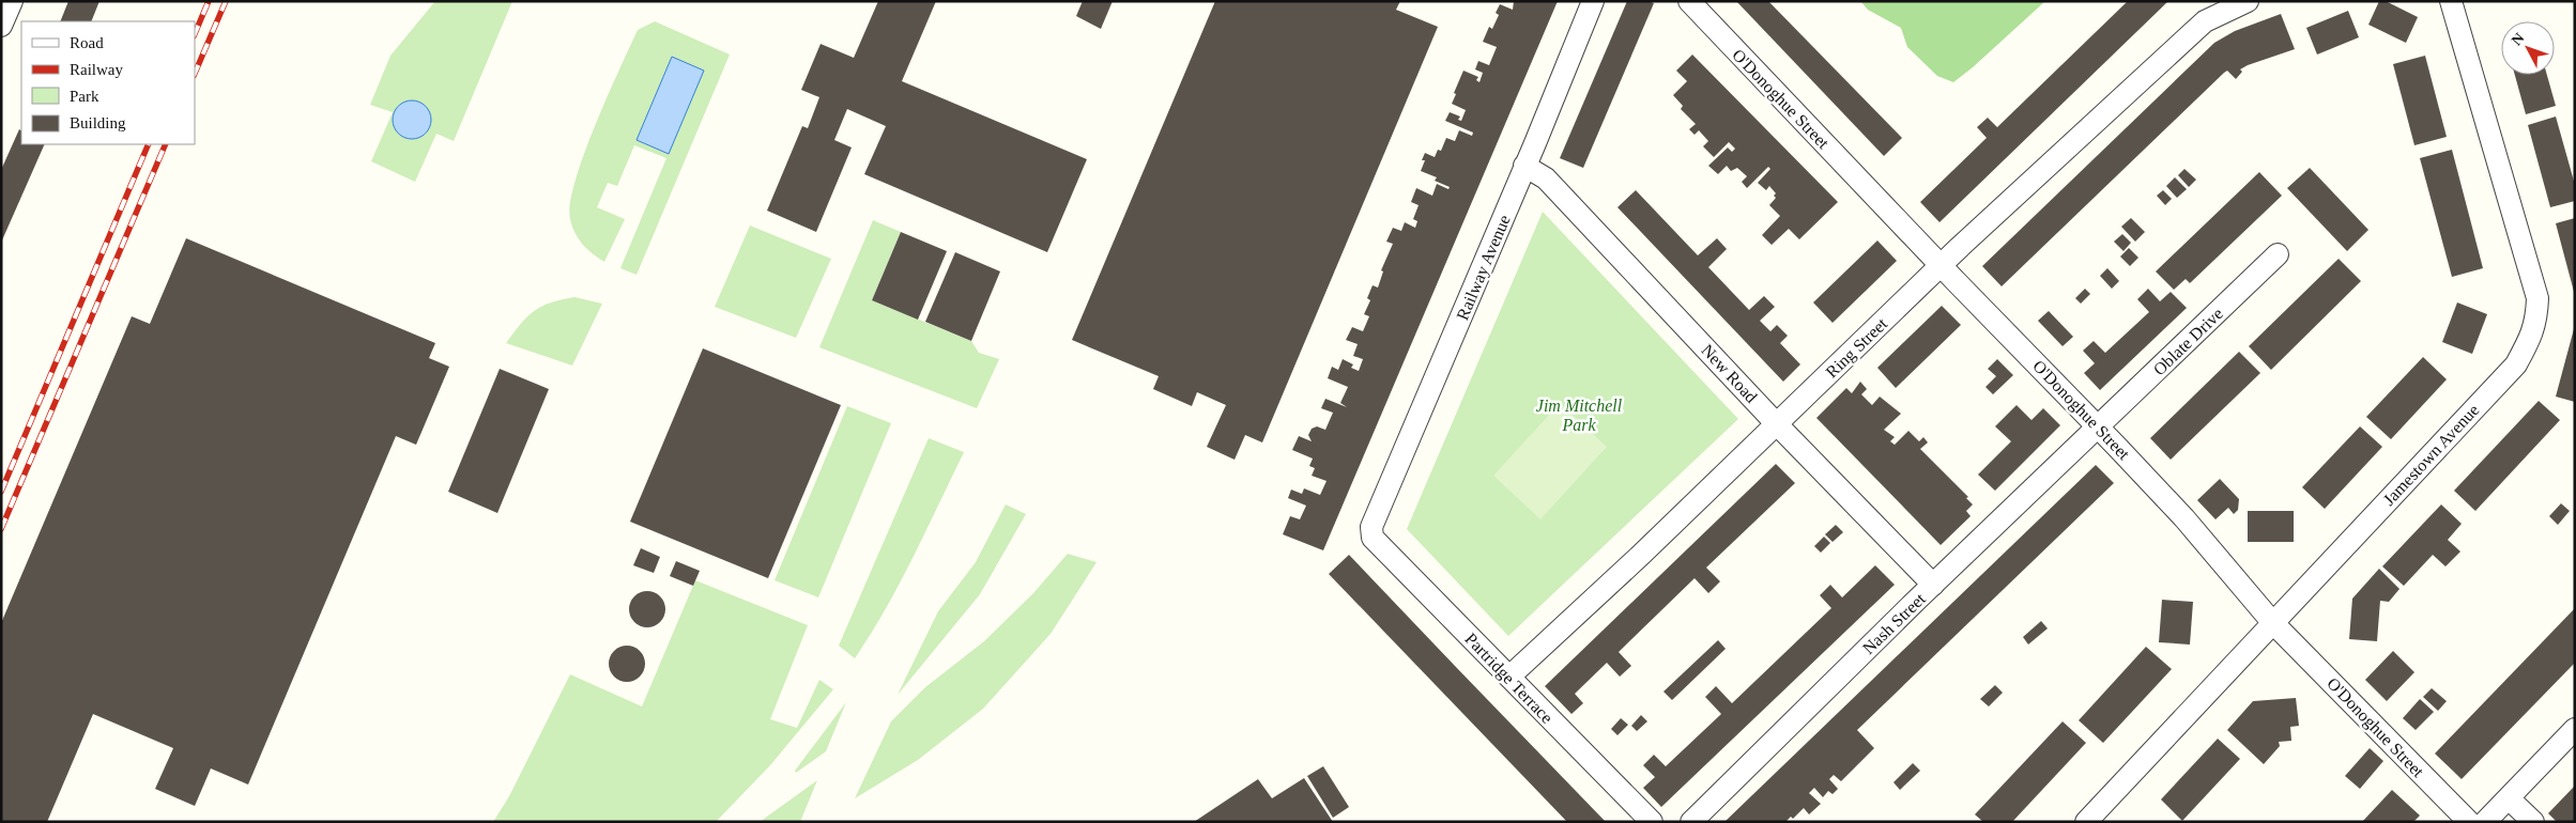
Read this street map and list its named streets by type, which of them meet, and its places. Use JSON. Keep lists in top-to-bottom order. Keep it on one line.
{"streets":{"street":["O'Donoghue Street","Railway Avenue","Oblate Drive","Ring Street","New Road","Jamestown Avenue","Nash Street","Partridge Terrace"]},"crossings":[["O'Donoghue Street","Oblate Drive"],["O'Donoghue Street","Ring Street"],["O'Donoghue Street","Jamestown Avenue"],["O'Donoghue Street","Nash Street"],["Railway Avenue","New Road"],["Railway Avenue","Partridge Terrace"],["Oblate Drive","Nash Street"],["Ring Street","New Road"],["Ring Street","Partridge Terrace"],["New Road","Nash Street"]],"parks":["Jim Mitchell Park"],"legend":["Road","Railway","Park","Building"],"north":"top left"}
